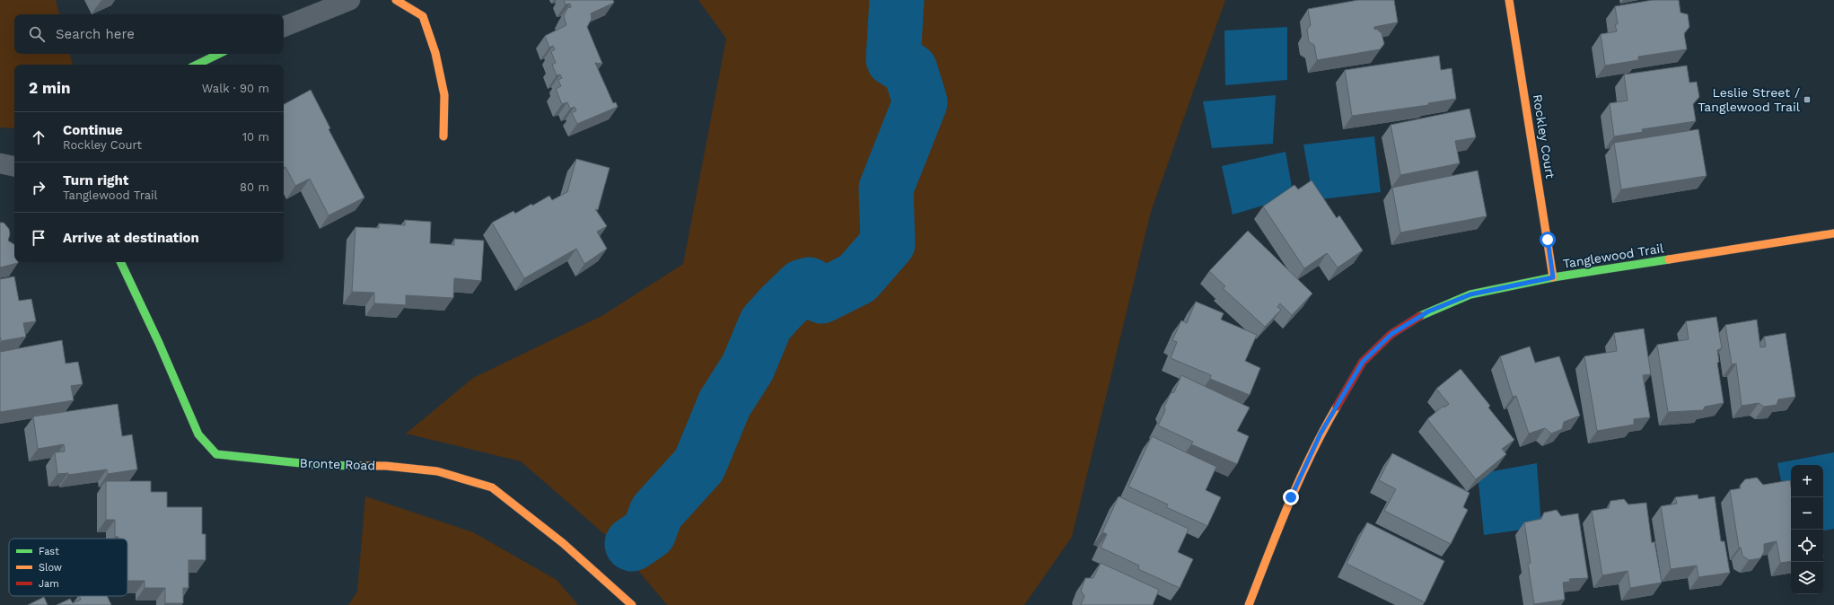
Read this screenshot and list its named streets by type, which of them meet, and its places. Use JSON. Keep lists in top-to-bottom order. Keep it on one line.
{"streets":{"street":["Rockley Court","Tanglewood Trail","Bronte Road"]},"crossings":[["Rockley Court","Tanglewood Trail"]],"places":{"transit":["Leslie Street / Tanglewood Trail"]},"legend":["Fast","Slow","Jam"],"page":{"search":"Search here","heading":["2 min","Walk · 90 m"],"list":[["Continue","Rockley Court","10 m"],["Turn right","Tanglewood Trail","80 m"],"Arrive at destination"],"map_buttons":["+","−"]}}
